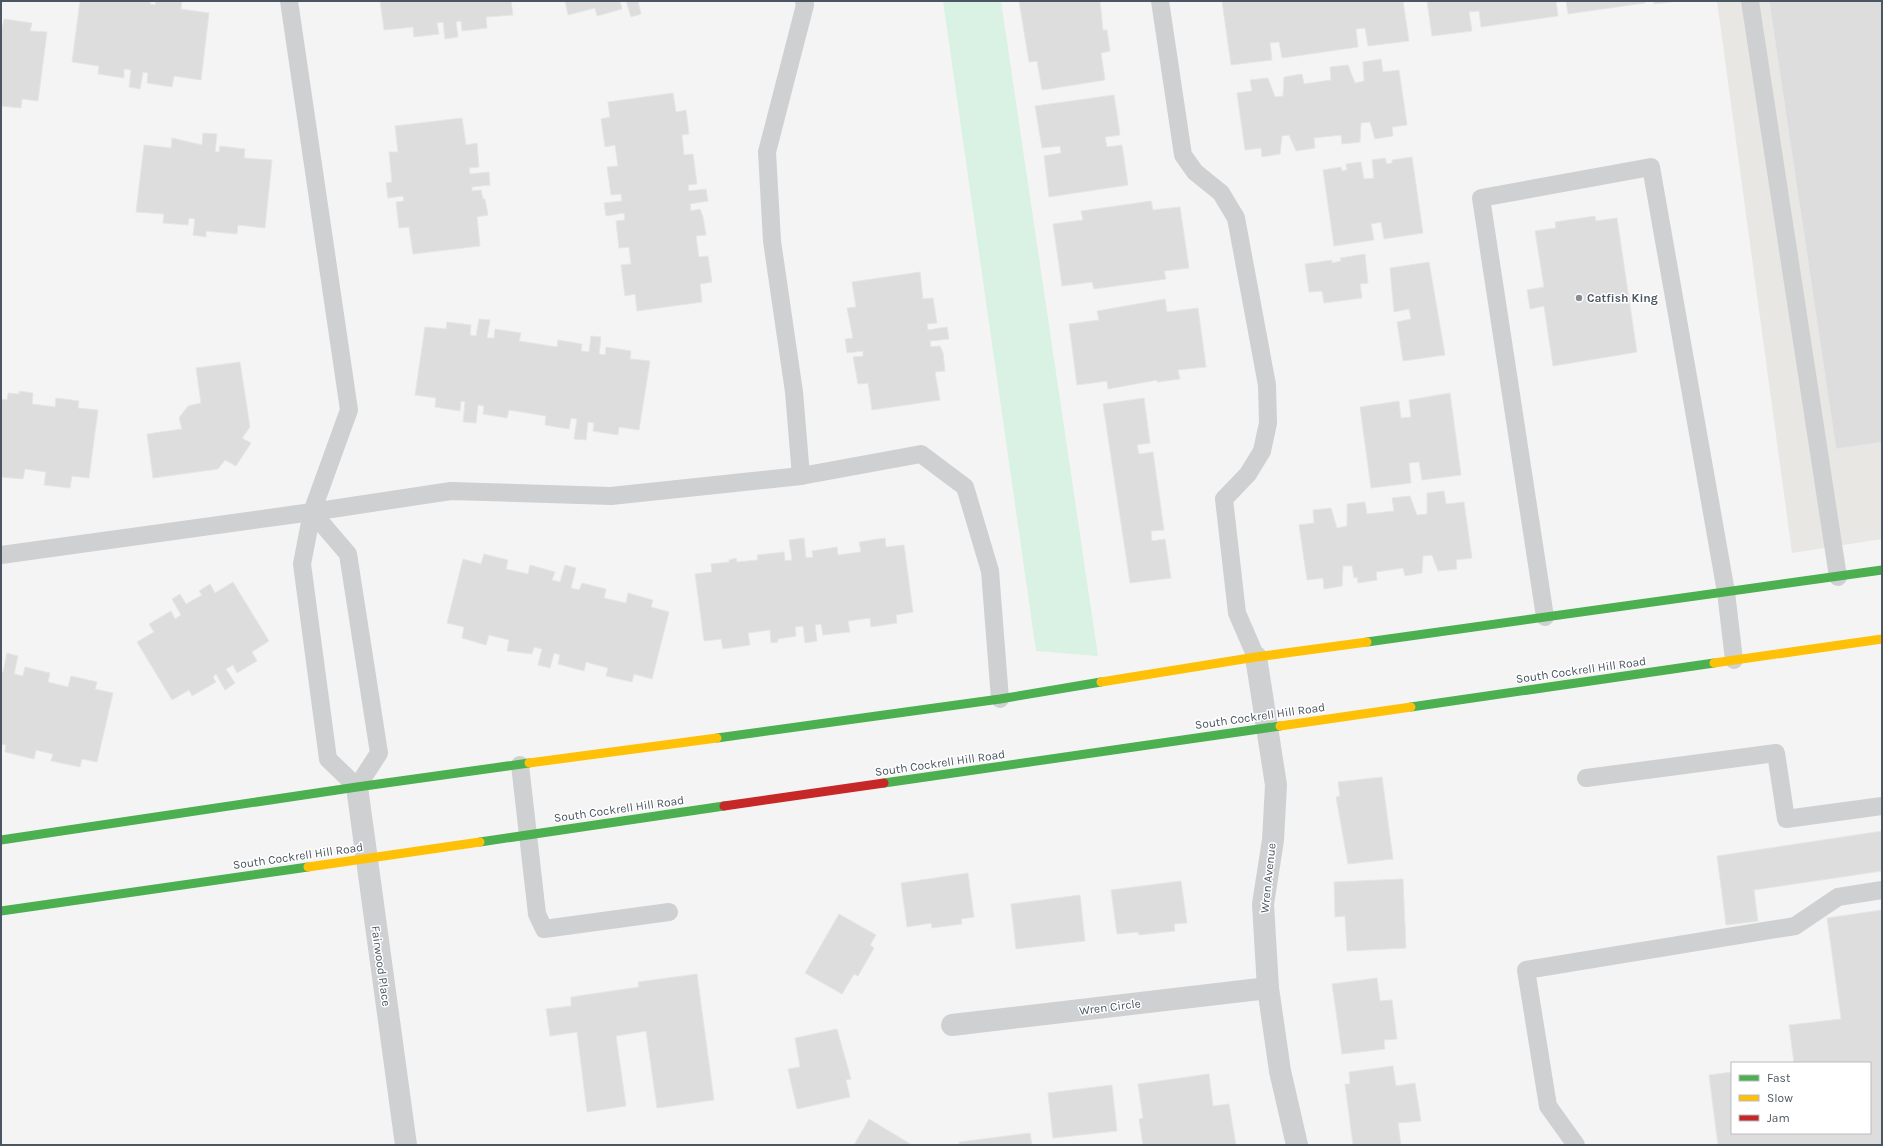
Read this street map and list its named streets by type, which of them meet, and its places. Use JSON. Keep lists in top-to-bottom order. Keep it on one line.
{"streets":{"main road":["South Cockrell Hill Road"],"street":["Wren Avenue","Fairwood Place","Wren Circle"]},"crossings":[["South Cockrell Hill Road","Wren Avenue"],["South Cockrell Hill Road","Fairwood Place"],["Wren Avenue","Wren Circle"]],"places":["Catfish King"],"legend":["Fast","Slow","Jam"]}
